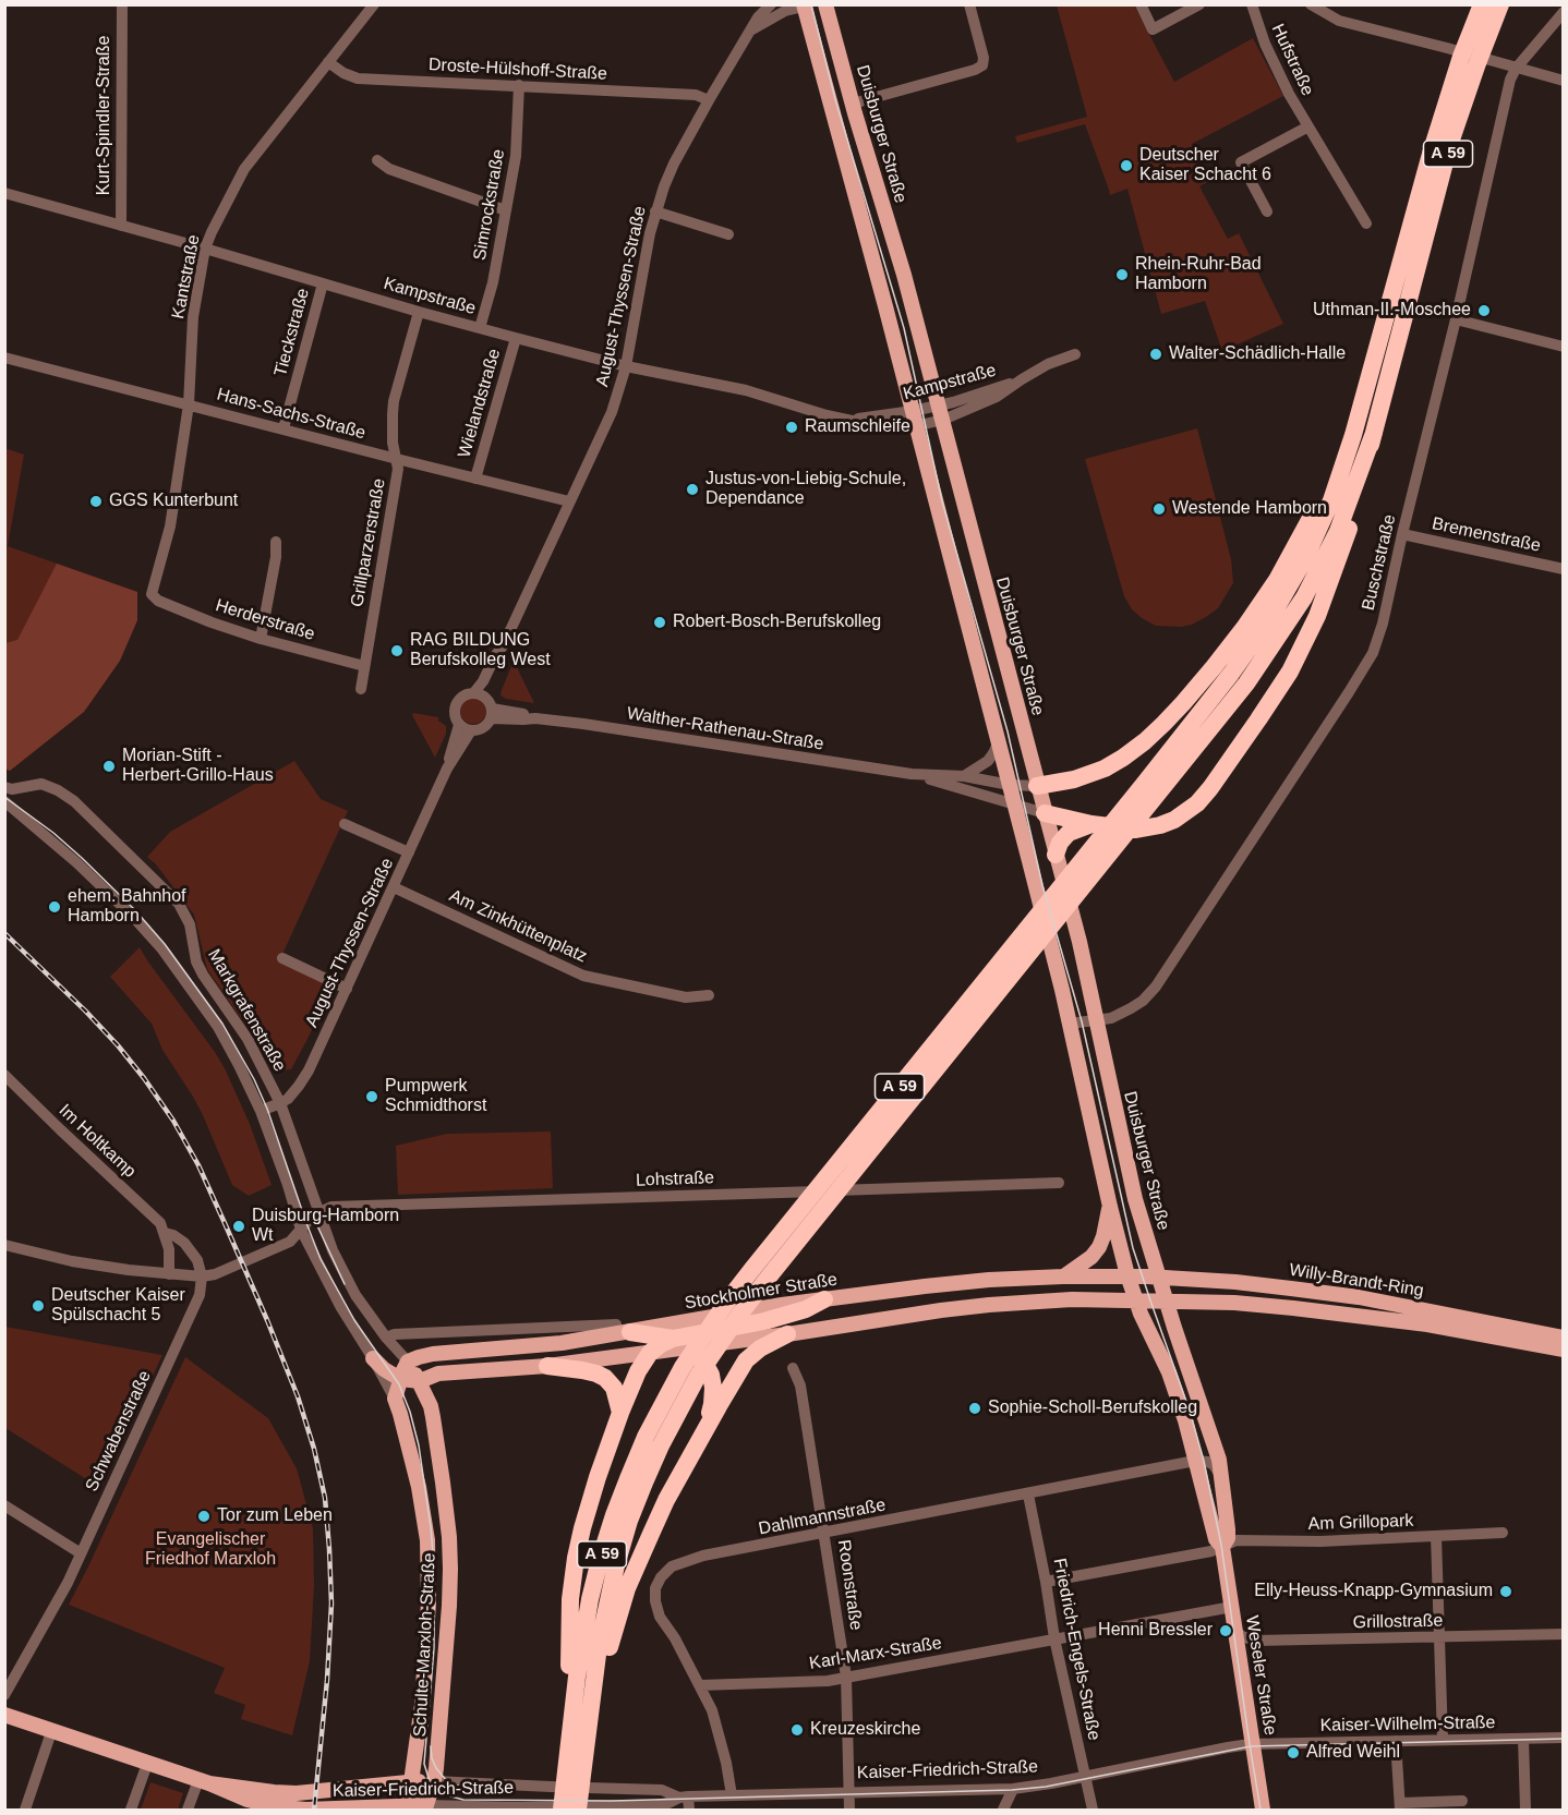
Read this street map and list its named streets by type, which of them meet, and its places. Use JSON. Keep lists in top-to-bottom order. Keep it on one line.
{"streets":{"highway":["A 59"],"main road":["Duisburger Straße","Willy-Brandt-Ring","Stockholmer Straße","Schulte-Marxloh-Straße","Weseler Straße","Kaiser-Friedrich-Straße"],"street":["Hufstraße","Droste-Hülshoff-Straße","Kurt-Spindler-Straße","Simrockstraße","Kantstraße","Kampstraße","August-Thyssen-Straße","Tieckstraße","Wielandstraße","Hans-Sachs-Straße","Bremenstraße","Grillparzerstraße","Buschstraße","Herderstraße","Walther-Rathenau-Straße","Am Zinkhüttenplatz","Markgrafenstraße","Im Holtkamp","Lohstraße","Schwabenstraße","Dahlmannstraße","Am Grillopark","Roonstraße","Grillostraße","Friedrich-Engels-Straße","Karl-Marx-Straße","Kaiser-Wilhelm-Straße"]},"crossings":[["Droste-Hülshoff-Straße","Simrockstraße"],["Droste-Hülshoff-Straße","Kantstraße"],["Droste-Hülshoff-Straße","August-Thyssen-Straße"],["Kurt-Spindler-Straße","Kampstraße"],["Duisburger Straße","Kampstraße"],["Duisburger Straße","Buschstraße"],["Duisburger Straße","Walther-Rathenau-Straße"],["Duisburger Straße","Willy-Brandt-Ring"],["Duisburger Straße","Weseler Straße"],["A 59","Kaiser-Friedrich-Straße"],["Simrockstraße","Kampstraße"],["Kantstraße","Kampstraße"],["Kantstraße","Hans-Sachs-Straße"],["Kantstraße","Herderstraße"],["Kampstraße","August-Thyssen-Straße"],["Kampstraße","Tieckstraße"],["Kampstraße","Wielandstraße"],["Kampstraße","Grillparzerstraße"],["August-Thyssen-Straße","Hans-Sachs-Straße"],["August-Thyssen-Straße","Walther-Rathenau-Straße"],["August-Thyssen-Straße","Am Zinkhüttenplatz"],["August-Thyssen-Straße","Markgrafenstraße"],["Tieckstraße","Hans-Sachs-Straße"],["Wielandstraße","Hans-Sachs-Straße"],["Hans-Sachs-Straße","Grillparzerstraße"],["Bremenstraße","Buschstraße"],["Grillparzerstraße","Herderstraße"],["Markgrafenstraße","Lohstraße"],["Markgrafenstraße","Stockholmer Straße"],["Markgrafenstraße","Schulte-Marxloh-Straße"],["Im Holtkamp","Schwabenstraße"],["Willy-Brandt-Ring","Stockholmer Straße"],["Willy-Brandt-Ring","Weseler Straße"],["Stockholmer Straße","Schulte-Marxloh-Straße"],["Dahlmannstraße","Roonstraße"],["Dahlmannstraße","Friedrich-Engels-Straße"],["Dahlmannstraße","Karl-Marx-Straße"],["Dahlmannstraße","Weseler Straße"],["Dahlmannstraße","Kaiser-Friedrich-Straße"],["Am Grillopark","Friedrich-Engels-Straße"],["Am Grillopark","Weseler Straße"],["Roonstraße","Karl-Marx-Straße"],["Roonstraße","Kaiser-Friedrich-Straße"],["Grillostraße","Weseler Straße"],["Schulte-Marxloh-Straße","Kaiser-Friedrich-Straße"],["Friedrich-Engels-Straße","Karl-Marx-Straße"],["Friedrich-Engels-Straße","Kaiser-Friedrich-Straße"],["Karl-Marx-Straße","Weseler Straße"],["Weseler Straße","Kaiser-Wilhelm-Straße"],["Weseler Straße","Kaiser-Friedrich-Straße"],["Kaiser-Wilhelm-Straße","Kaiser-Friedrich-Straße"]],"parks":["Evangelischer Friedhof Marxloh"],"places":["Deutscher Kaiser Schacht 6","Rhein-Ruhr-Bad Hamborn","Uthman-II.-Moschee","Walter-Schädlich-Halle","Raumschleife","Justus-von-Liebig-Schule, Dependance","GGS Kunterbunt","Westende Hamborn","Robert-Bosch-Berufskolleg","RAG BILDUNG Berufskolleg West","Morian-Stift - Herbert-Grillo-Haus","ehem. Bahnhof Hamborn","Pumpwerk Schmidthorst","Duisburg-Hamborn Wt","Deutscher Kaiser Spülschacht 5","Sophie-Scholl-Berufskolleg","Tor zum Leben","Elly-Heuss-Knapp-Gymnasium","Henni Bressler","Kreuzeskirche","Alfred Weihl"]}
